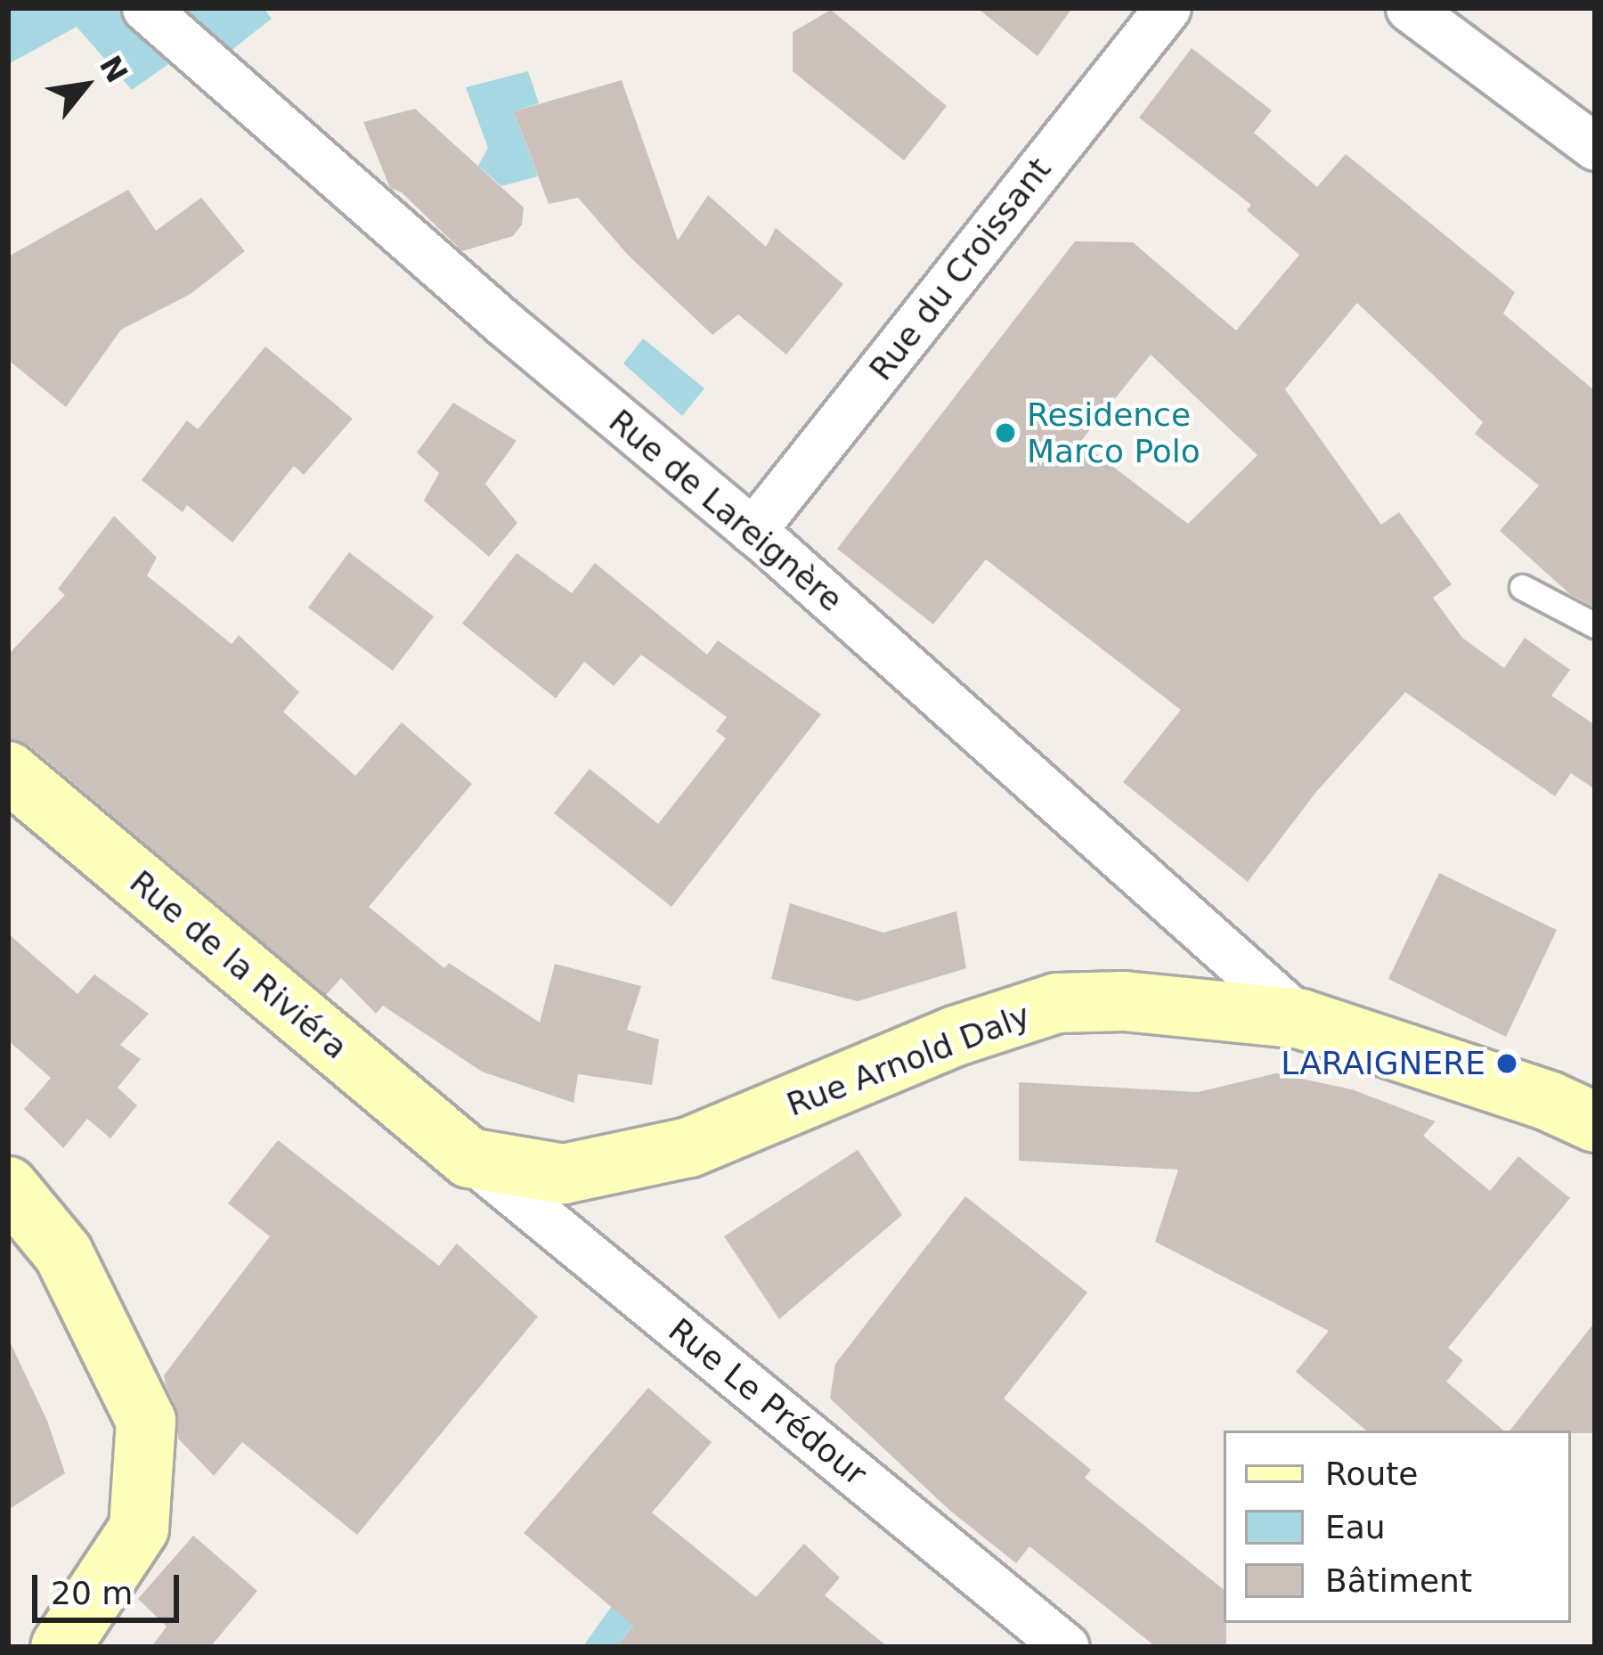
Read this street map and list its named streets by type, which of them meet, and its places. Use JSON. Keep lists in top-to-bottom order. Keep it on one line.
{"streets":{"street":["Rue du Croissant","Rue de Lareignère","Rue de la Riviéra","Rue Arnold Daly","Rue Le Prédour"]},"crossings":[["Rue du Croissant","Rue de Lareignère"],["Rue de Lareignère","Rue Arnold Daly"],["Rue de la Riviéra","Rue Arnold Daly"],["Rue de la Riviéra","Rue Le Prédour"],["Rue Arnold Daly","Rue Le Prédour"]],"places":["Residence Marco Polo","LARAIGNERE"],"legend":["Route","Eau","Bâtiment"],"scale_bar":"20 m","north":"top right"}
